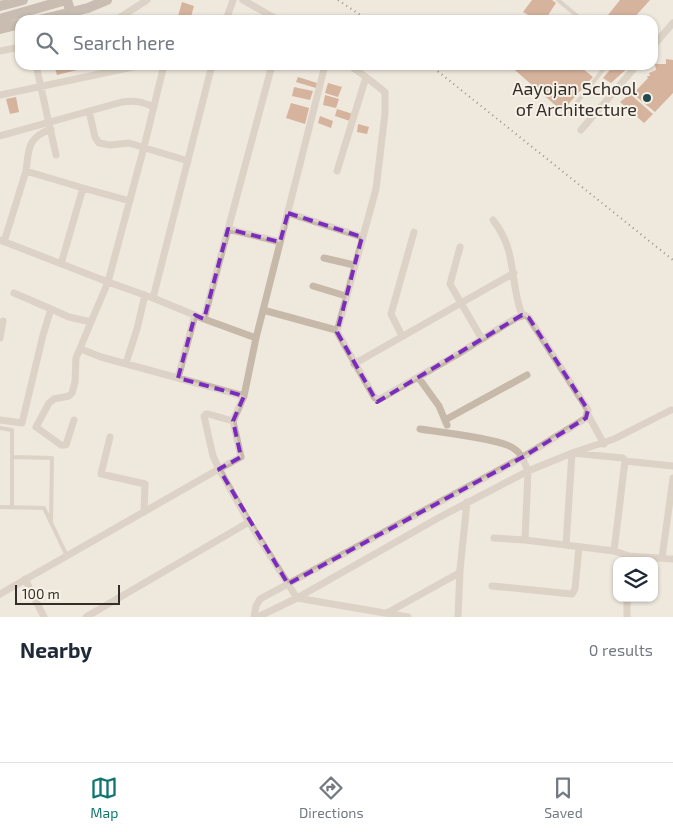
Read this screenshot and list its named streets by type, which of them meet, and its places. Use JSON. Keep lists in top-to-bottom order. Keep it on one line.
{"places":["Aayojan School of Architecture"],"scale_bar":"100 m","page":{"search":"Search here","scale":"100 m","heading":["Nearby","0 results"],"nav":["Map","Directions","Saved"]}}
